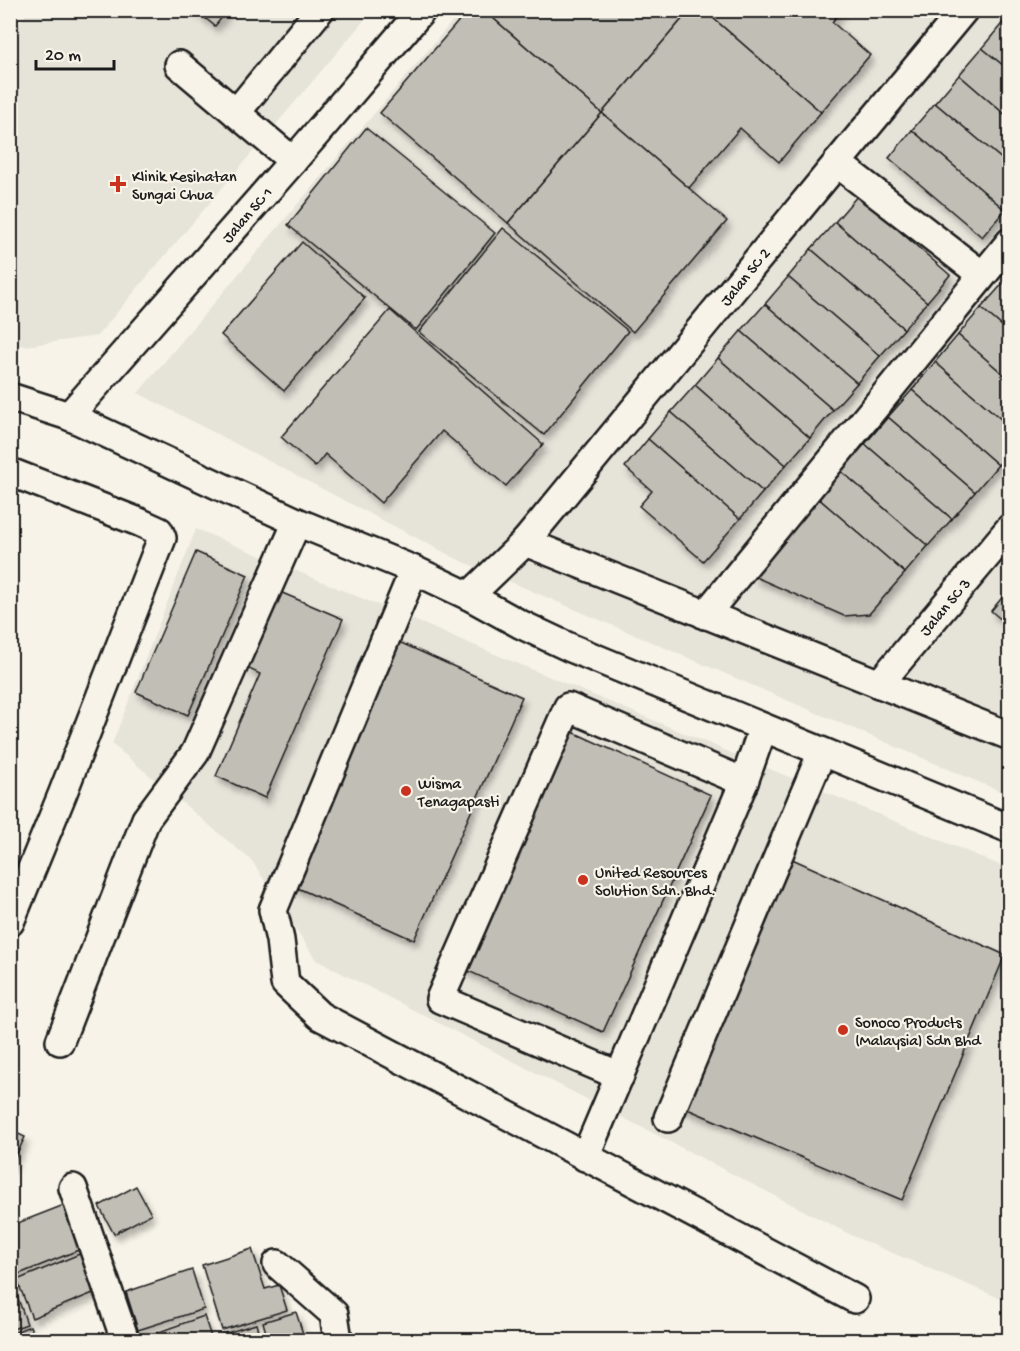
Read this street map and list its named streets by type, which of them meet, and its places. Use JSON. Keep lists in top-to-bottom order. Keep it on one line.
{"streets":{"street":["Jalan SC 1","Jalan SC 2","Jalan SC 3"]},"places":{"health":["Klinik Kesihatan Sungai Chua"],"other":["Wisma Tenagapasti","United Resources Solution Sdn. Bhd.","Sonoco Products (Malaysia) Sdn Bhd"]},"scale_bar":"20 m"}
